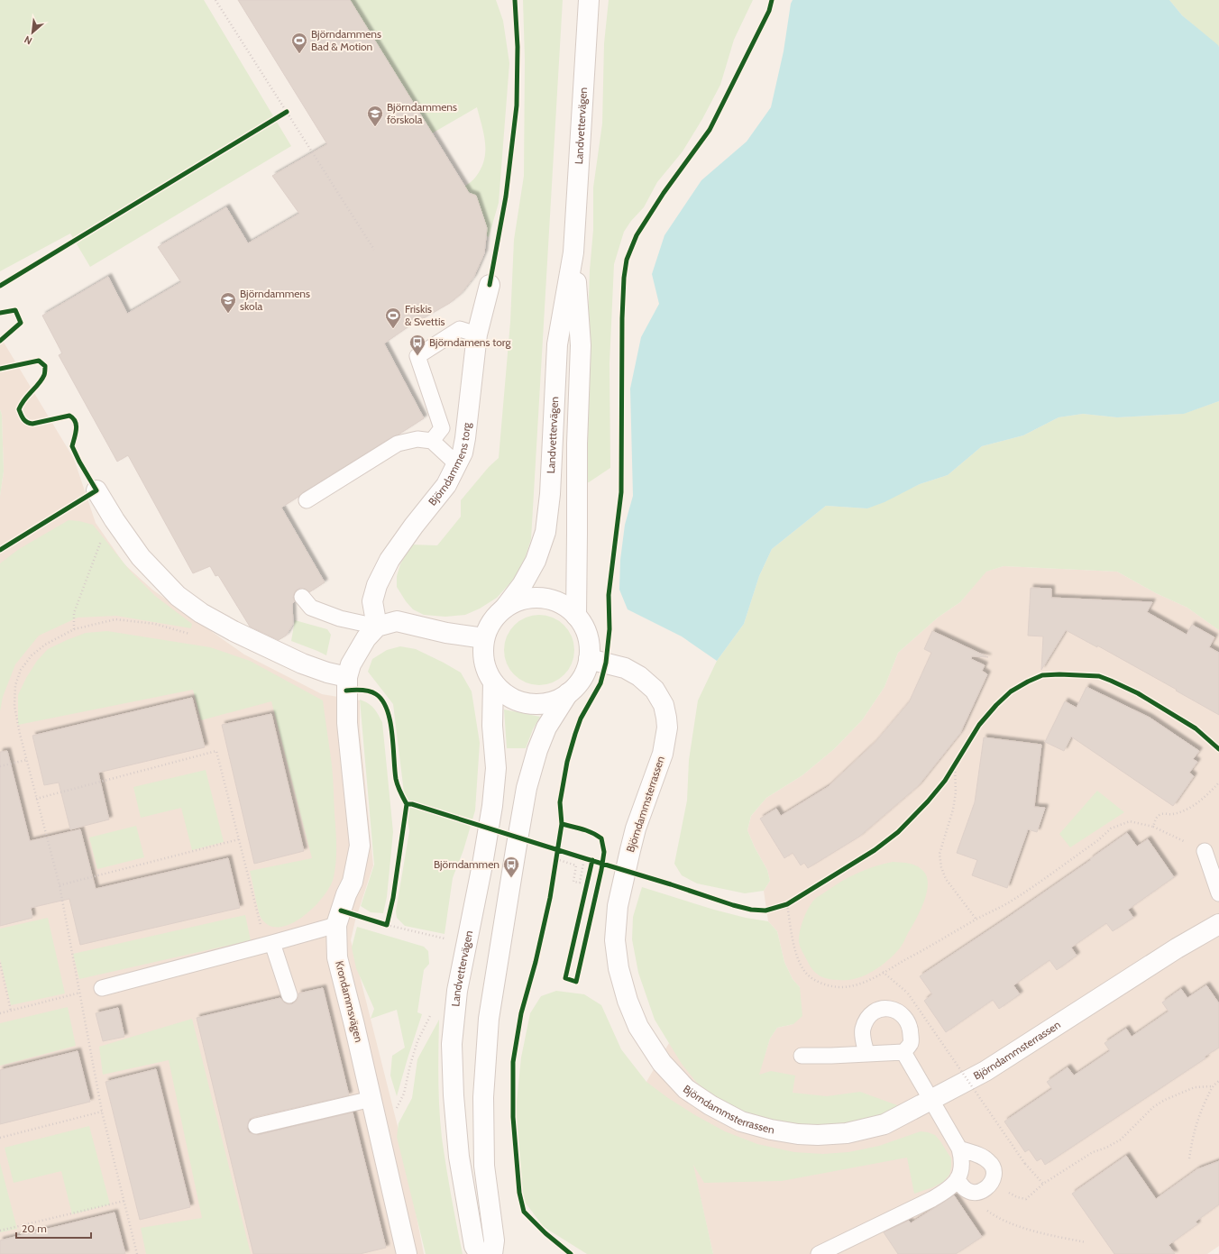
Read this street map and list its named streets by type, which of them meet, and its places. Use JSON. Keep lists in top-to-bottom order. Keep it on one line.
{"streets":{"street":["Landvettervägen","Björndammens torg","Björndammsterrassen","Krondammsvägen"]},"crossings":[["Landvettervägen","Björndammsterrassen"],["Björndammens torg","Krondammsvägen"]],"places":{"sports":["Björndammens Bad & Motion","Friskis & Svettis"],"school or university":["Björndammens förskola","Björndammens skola"],"bus stop":["Björndamens torg","Björndammen"]},"scale_bar":"20 m","north":"bottom left"}
